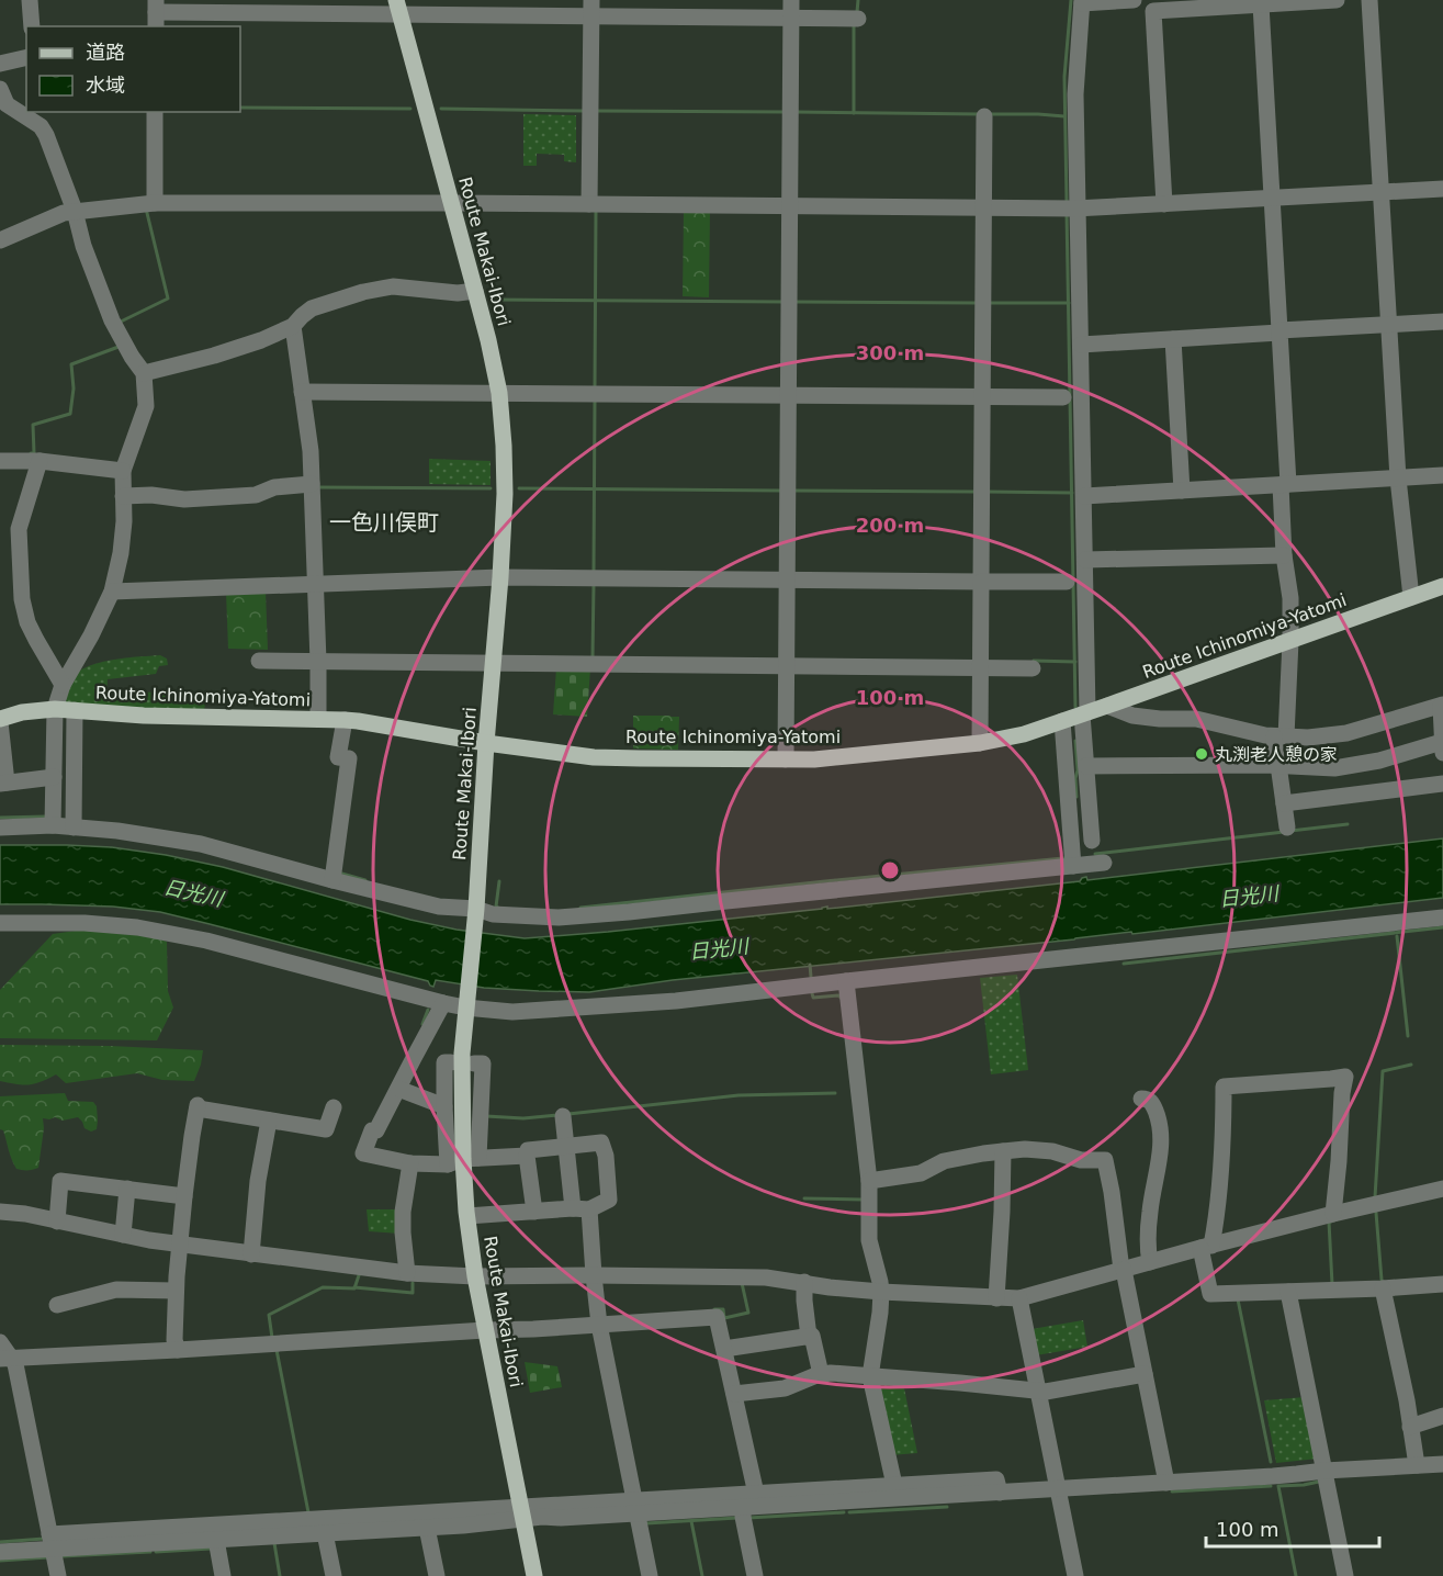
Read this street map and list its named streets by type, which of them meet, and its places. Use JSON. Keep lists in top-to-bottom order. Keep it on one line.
{"streets":{"main road":["Route Makai-Ibori","Route Ichinomiya-Yatomi"]},"crossings":[["Route Makai-Ibori","Route Ichinomiya-Yatomi"]],"districts":["一色川俣町"],"water":["日光川"],"places":["丸渕老人憩の家"],"legend":["道路","水域"],"scale_bar":"100 m","rings":["300 m","200 m","100 m"]}
